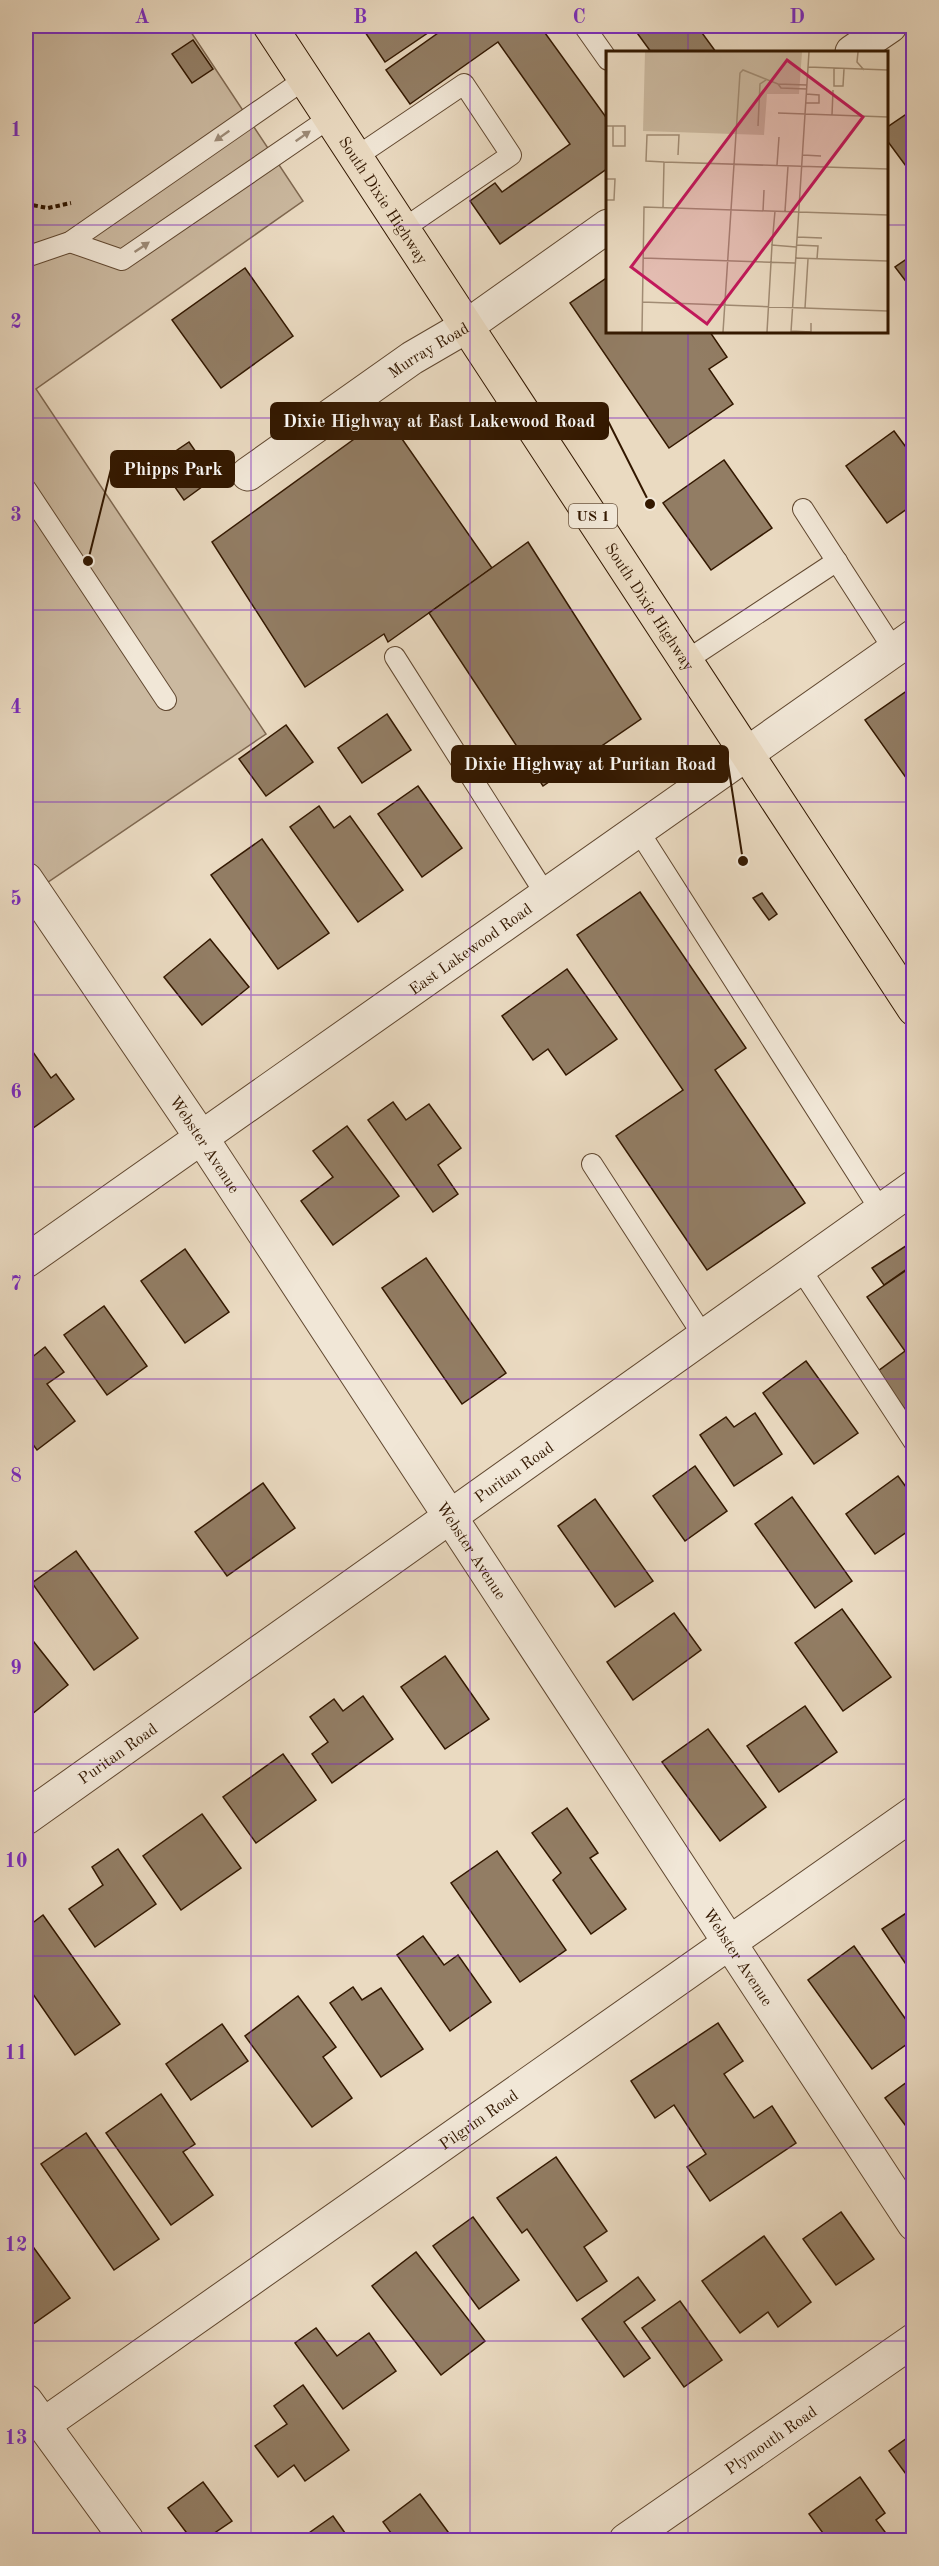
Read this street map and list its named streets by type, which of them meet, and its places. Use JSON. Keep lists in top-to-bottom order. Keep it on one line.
{"streets":{"main road":["South Dixie Highway","US 1"],"street":["Murray Road","East Lakewood Road","Webster Avenue","Puritan Road","Pilgrim Road","Plymouth Road"]},"crossings":[["South Dixie Highway","Murray Road"],["South Dixie Highway","East Lakewood Road"],["East Lakewood Road","Webster Avenue"],["Webster Avenue","Puritan Road"],["Webster Avenue","Pilgrim Road"]],"places":["Dixie Highway at East Lakewood Road","Phipps Park","Dixie Highway at Puritan Road"],"grid":{"columns":["A","B","C","D"],"rows":["1","2","3","4","5","6","7","8","9","10","11","12","13"]}}
